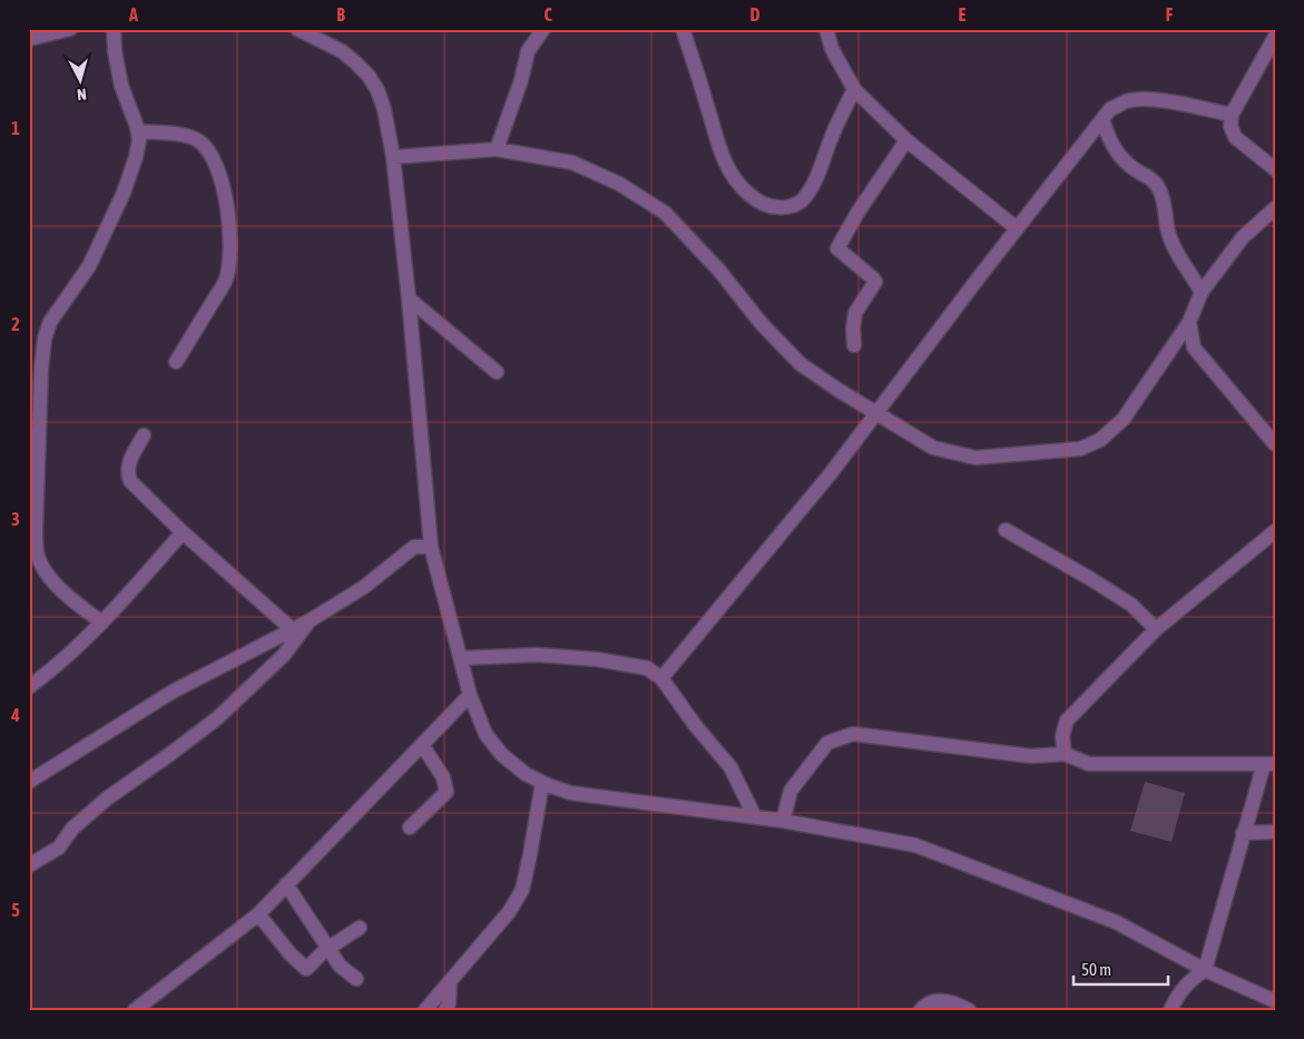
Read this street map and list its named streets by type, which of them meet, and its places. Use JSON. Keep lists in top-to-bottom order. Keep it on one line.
{"scale_bar":"50 m","north":"bottom","grid":{"columns":["A","B","C","D","E","F"],"rows":["1","2","3","4","5"]}}
